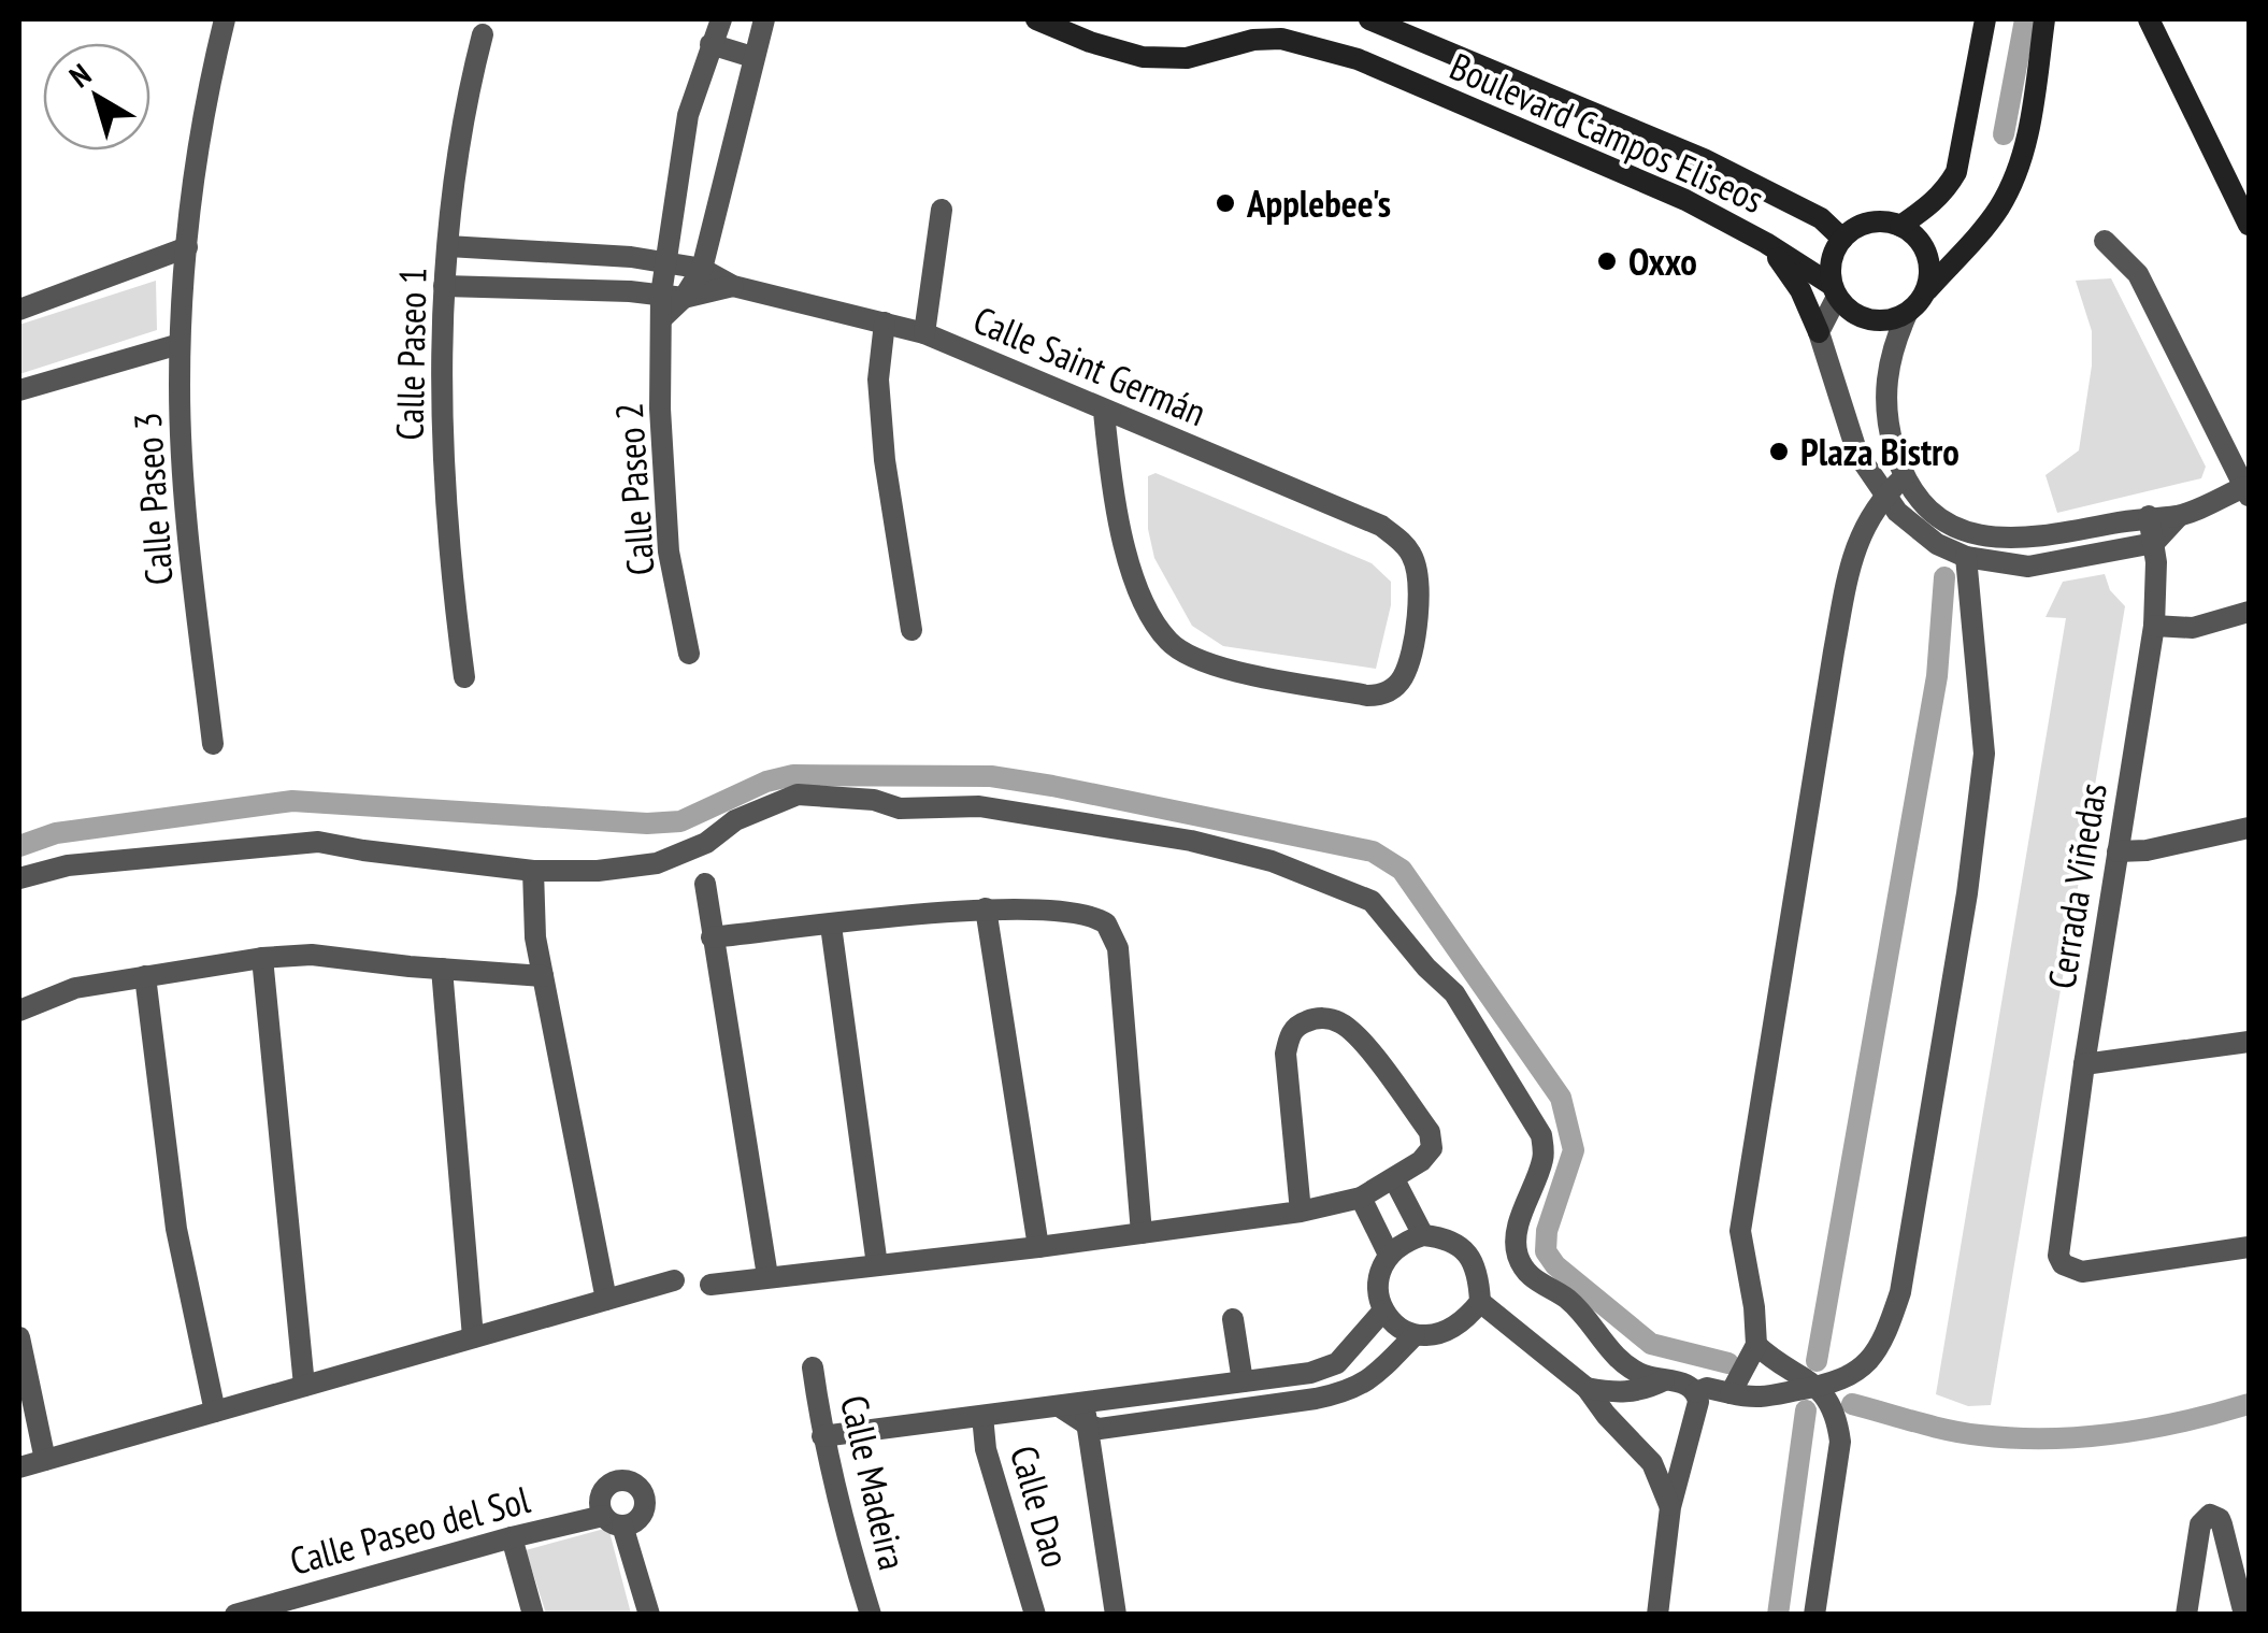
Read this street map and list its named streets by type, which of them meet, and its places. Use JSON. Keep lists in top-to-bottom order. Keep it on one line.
{"streets":{"main road":["Boulevard Campos Eliseos"],"street":["Calle Paseo 1","Calle Saint Germán","Calle Paseo 2","Calle Paseo 3","Cerrada Viñedas","Calle Madeira","Calle Dao","Calle Paseo del Sol"]},"crossings":[["Calle Paseo 1","Calle Saint Germán"],["Calle Saint Germán","Calle Paseo 2"]],"places":["Applebee's","Oxxo","Plaza Bistro"],"north":"top left"}
